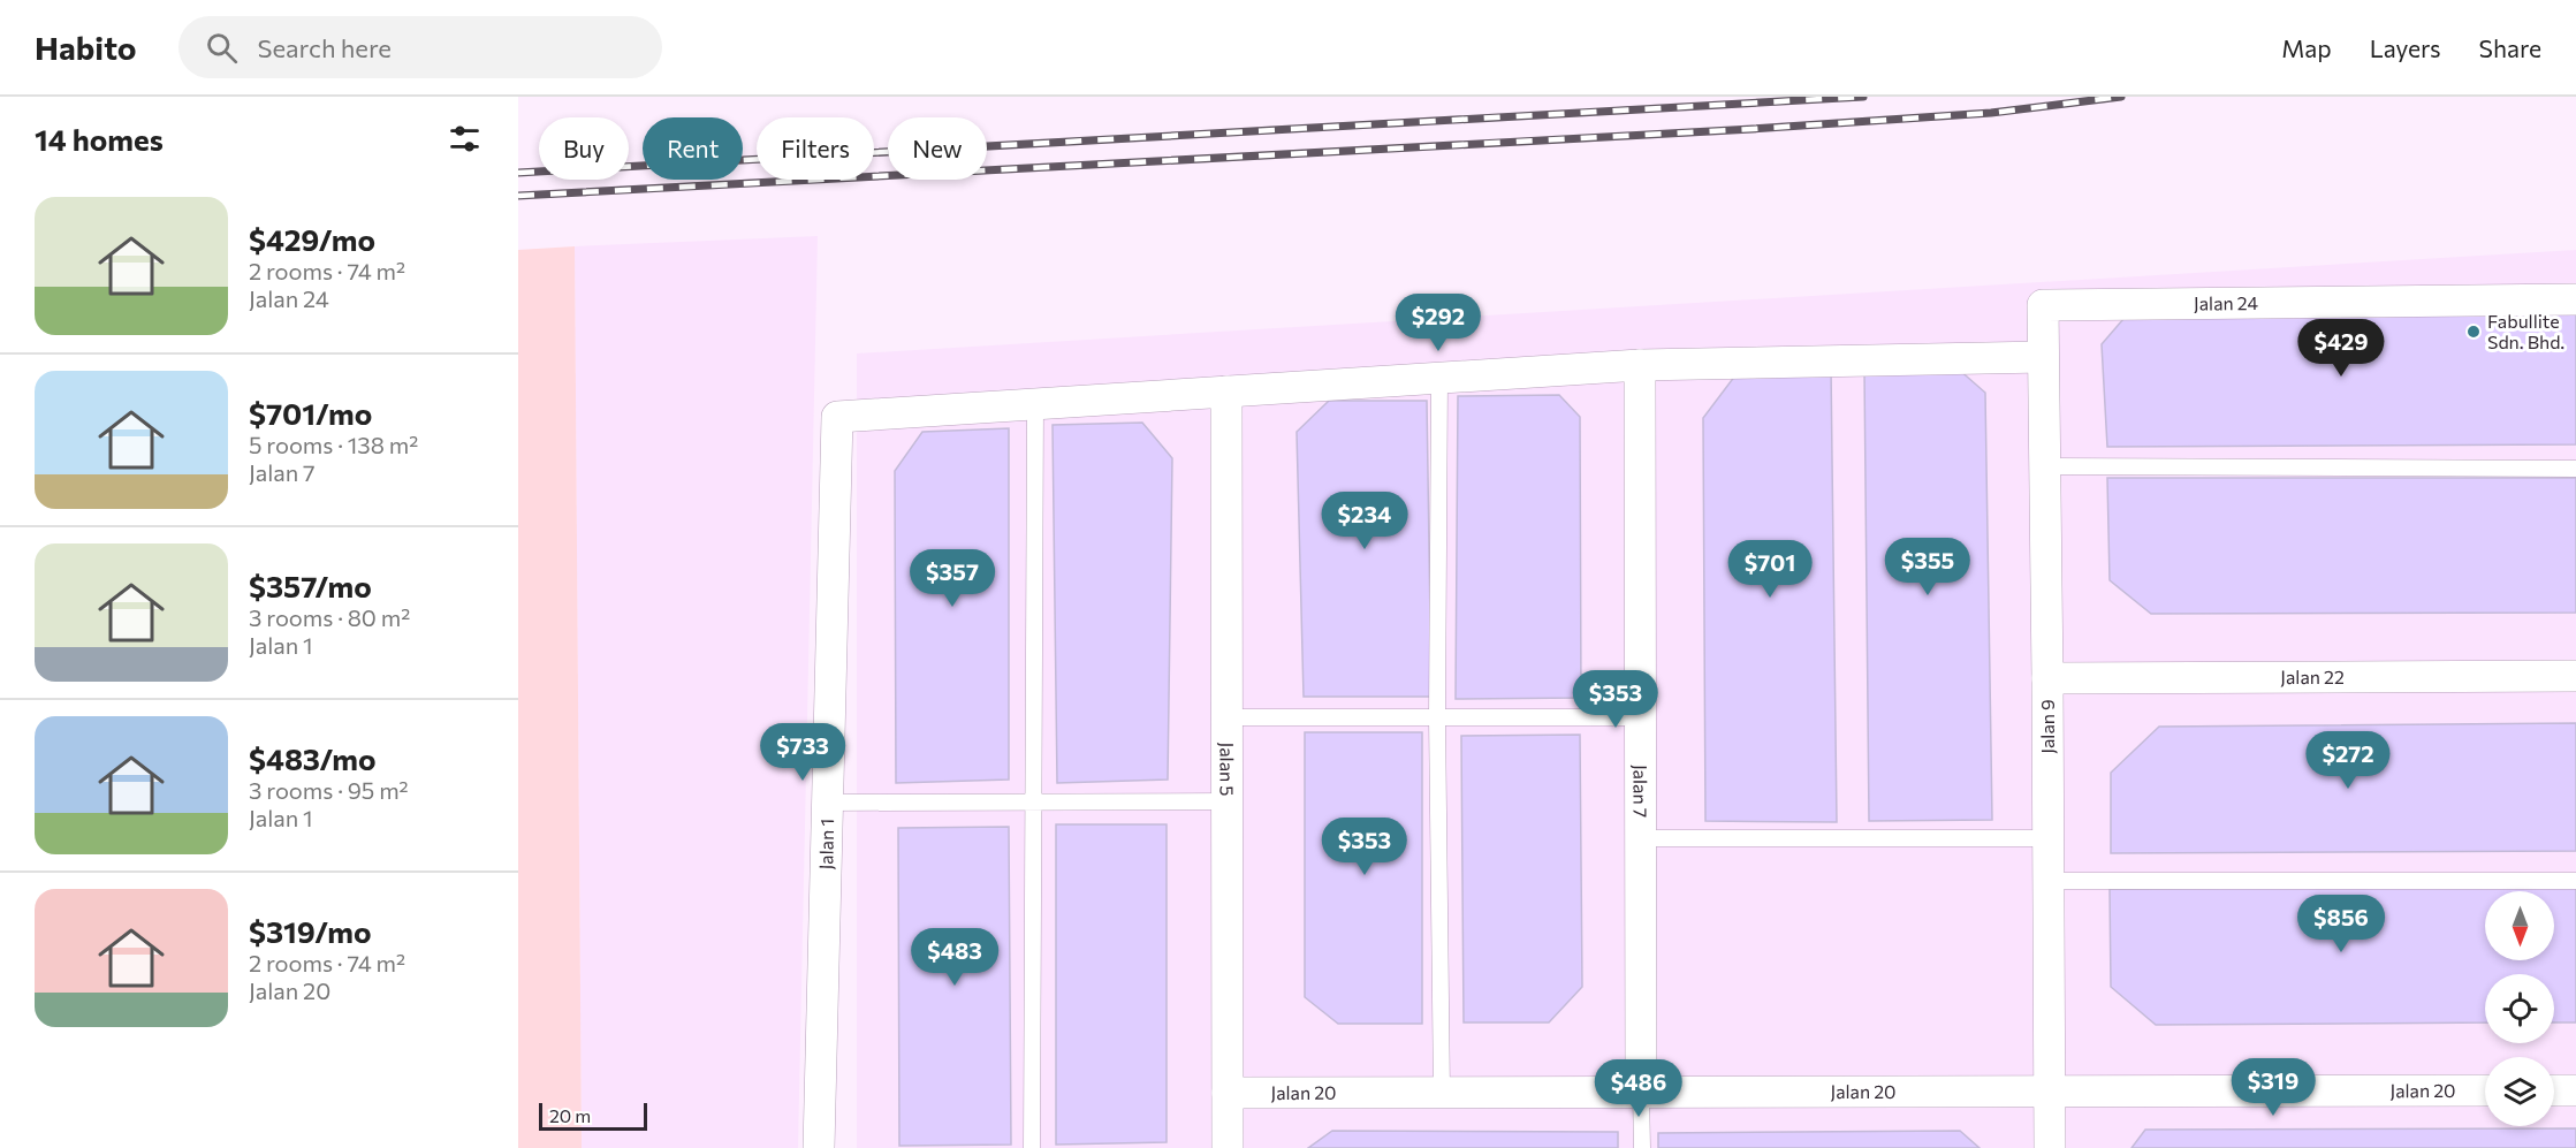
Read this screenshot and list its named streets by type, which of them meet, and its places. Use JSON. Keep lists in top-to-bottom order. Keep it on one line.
{"streets":{"street":["Jalan 24","Jalan 22","Jalan 9","Jalan 5","Jalan 7","Jalan 1","Jalan 20"]},"crossings":[["Jalan 24","Jalan 9"],["Jalan 22","Jalan 9"],["Jalan 9","Jalan 20"],["Jalan 5","Jalan 20"],["Jalan 7","Jalan 20"]],"places":["Fabullite Sdn. Bhd."],"scale_bar":"20 m","north":"bottom","page":{"header":"Habito","search":"Search here","nav":["Map","Layers","Share"],"heading":"14 homes","chip":["Buy","Rent","Filters","New"],"list":[{"name":"$429/mo","note":"2 rooms · 74 m² · Jalan 24"},{"name":"$701/mo","note":"5 rooms · 138 m² · Jalan 7"},{"name":"$357/mo","note":"3 rooms · 80 m² · Jalan 1"},{"name":"$483/mo","note":"3 rooms · 95 m² · Jalan 1"},{"name":"$319/mo","note":"2 rooms · 74 m² · Jalan 20"}],"price":["$292","$429","$234","$355","$701","$357","$353","$733","$272","$353","$856","$483","$319","$486"],"scale":"20 m"}}
